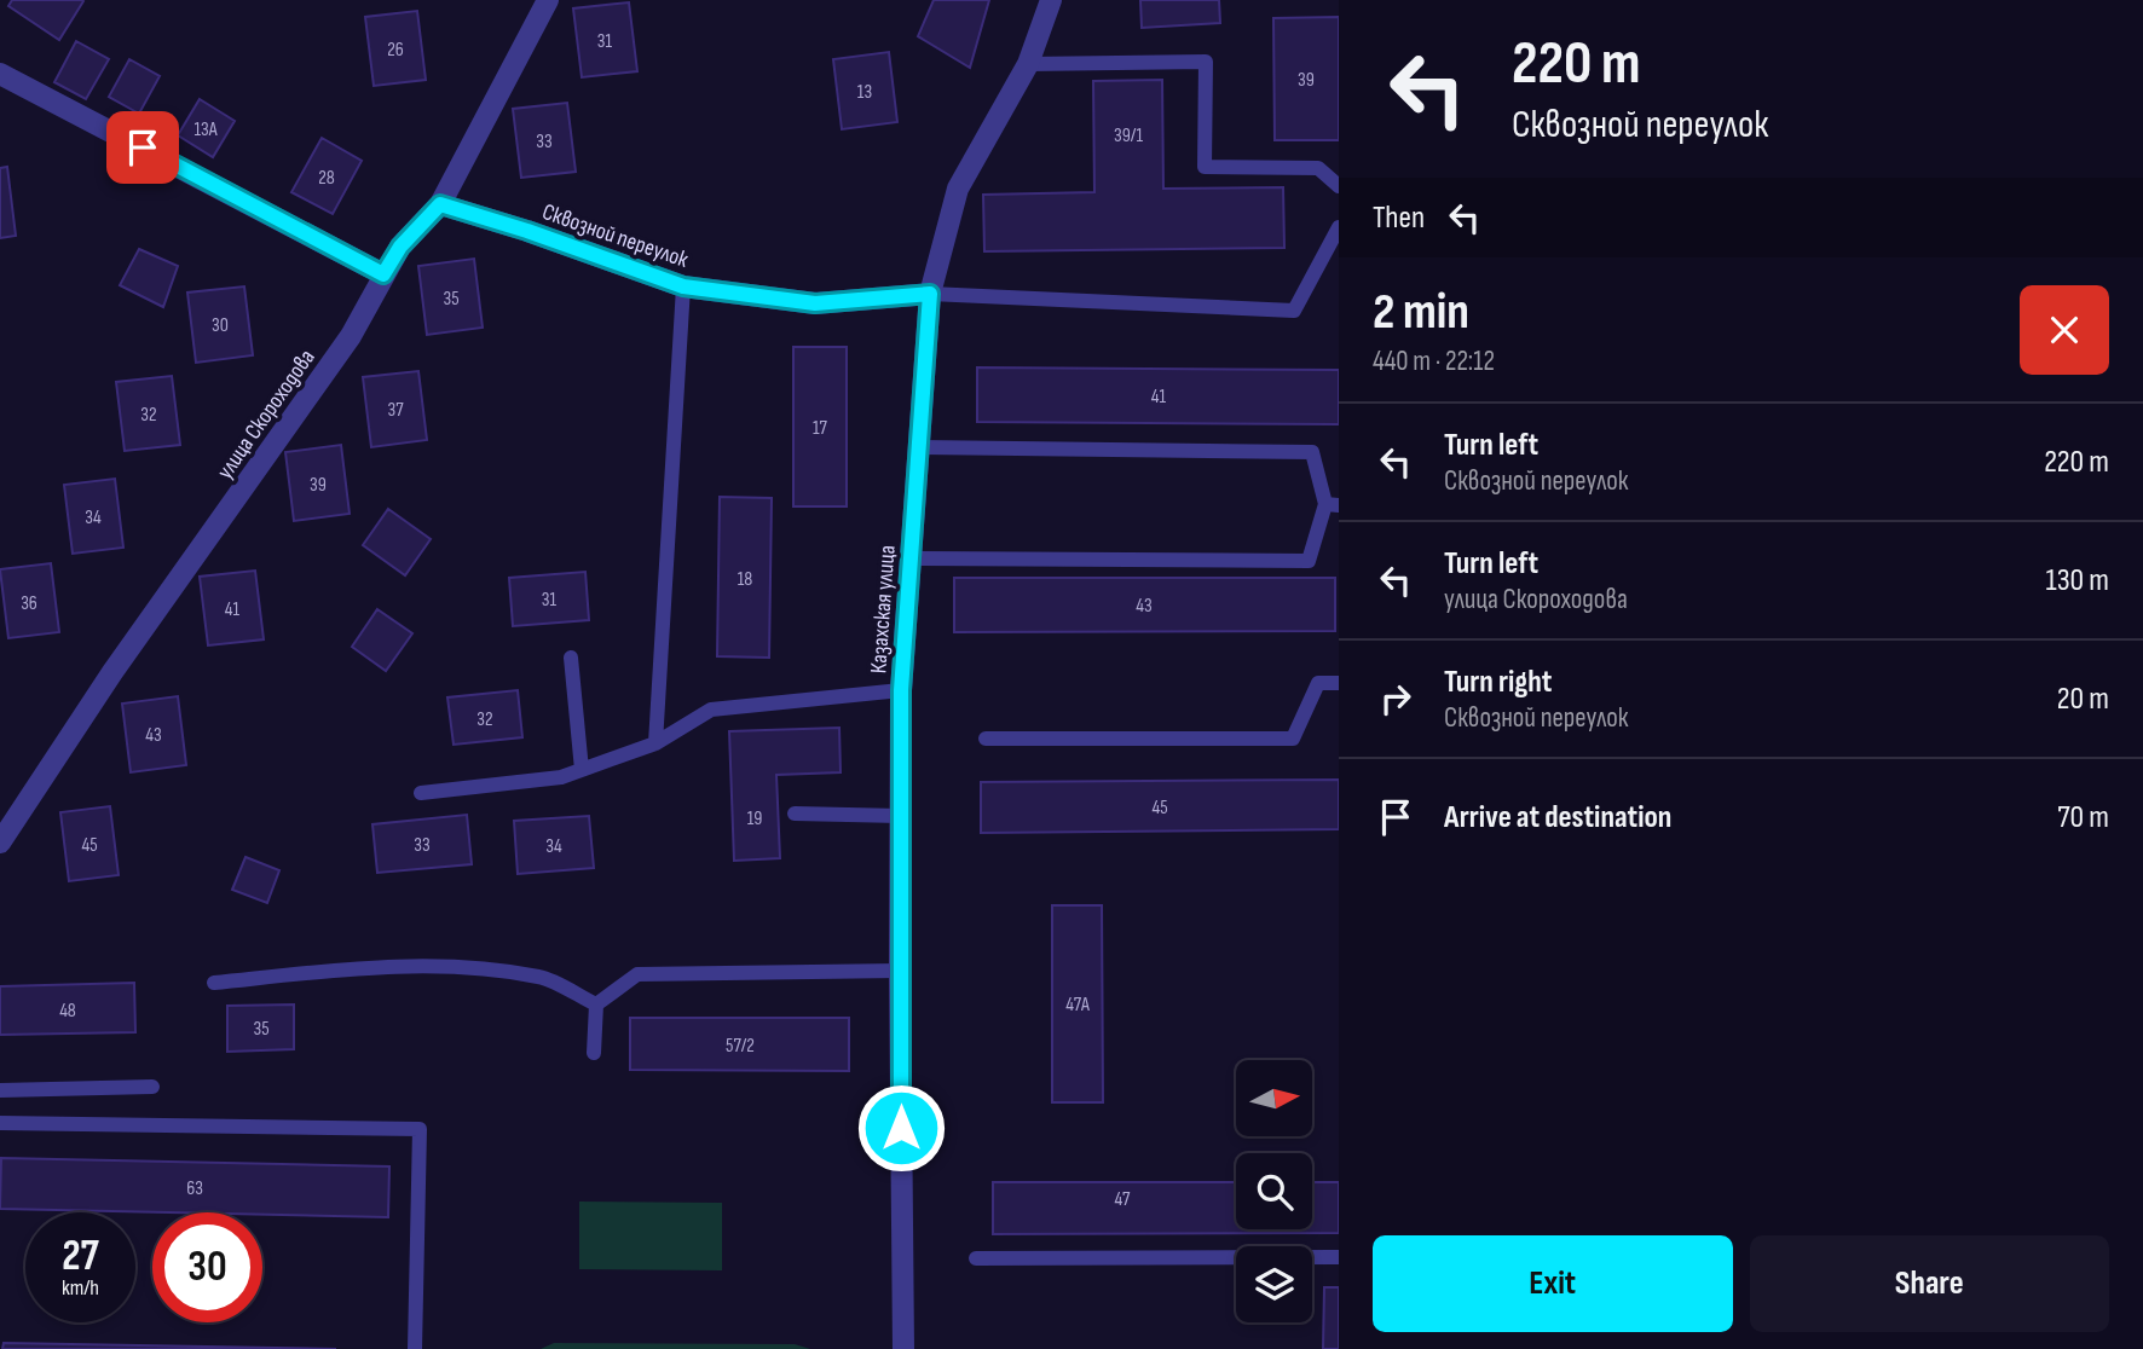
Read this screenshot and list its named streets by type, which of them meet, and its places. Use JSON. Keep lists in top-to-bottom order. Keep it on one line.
{"streets":{"street":["Сквозной переулок","улица Скороходова","Казахская улица"]},"crossings":[["Сквозной переулок","улица Скороходова"],["Сквозной переулок","Казахская улица"]],"house_numbers":["31","26","39","13","13А","39/1","33","28","35","30","41","37","32","17","39","34","18","31","36","43","41","32","43","45","19","45","33","34","47А","48","35","57/2","63","47"],"north":"right","page":{"turn":["220 m","Сквозной переулок"],"then":"Then","heading":["2 min","440 m · 22:12"],"list":[{"name":"Turn left","note":"Сквозной переулок","value":"220 m"},{"name":"Turn left","note":"улица Скороходова","value":"130 m"},{"name":"Turn right","note":"Сквозной переулок","value":"20 m"},{"name":"Arrive at destination","value":"70 m"}],"speed":"27 km/h","limit":"30","buttons":["Exit","Share"]}}
